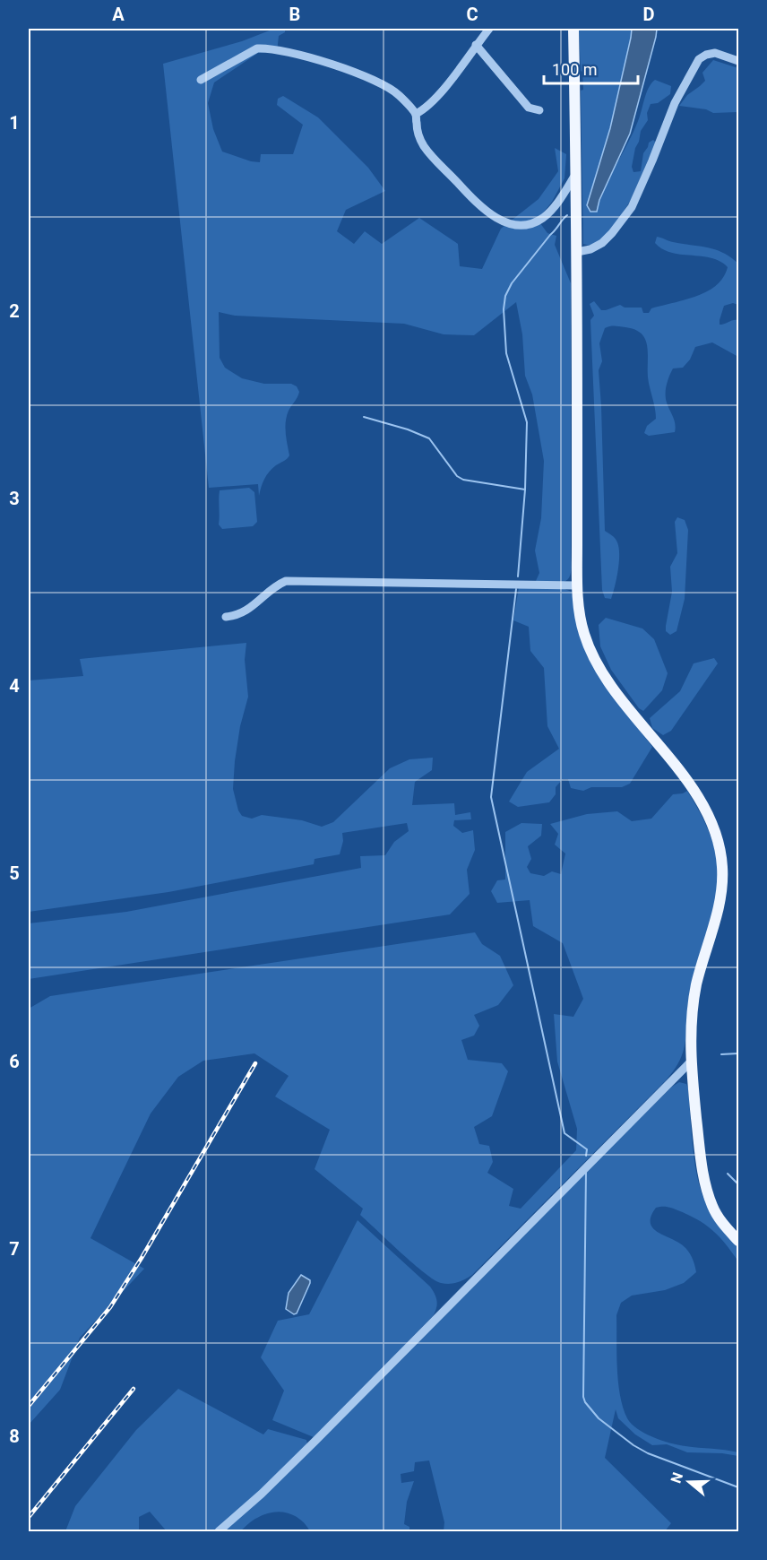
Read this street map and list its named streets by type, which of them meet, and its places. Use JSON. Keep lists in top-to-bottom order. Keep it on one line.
{"scale_bar":"100 m","north":"left","grid":{"columns":["A","B","C","D"],"rows":["1","2","3","4","5","6","7","8"]}}
